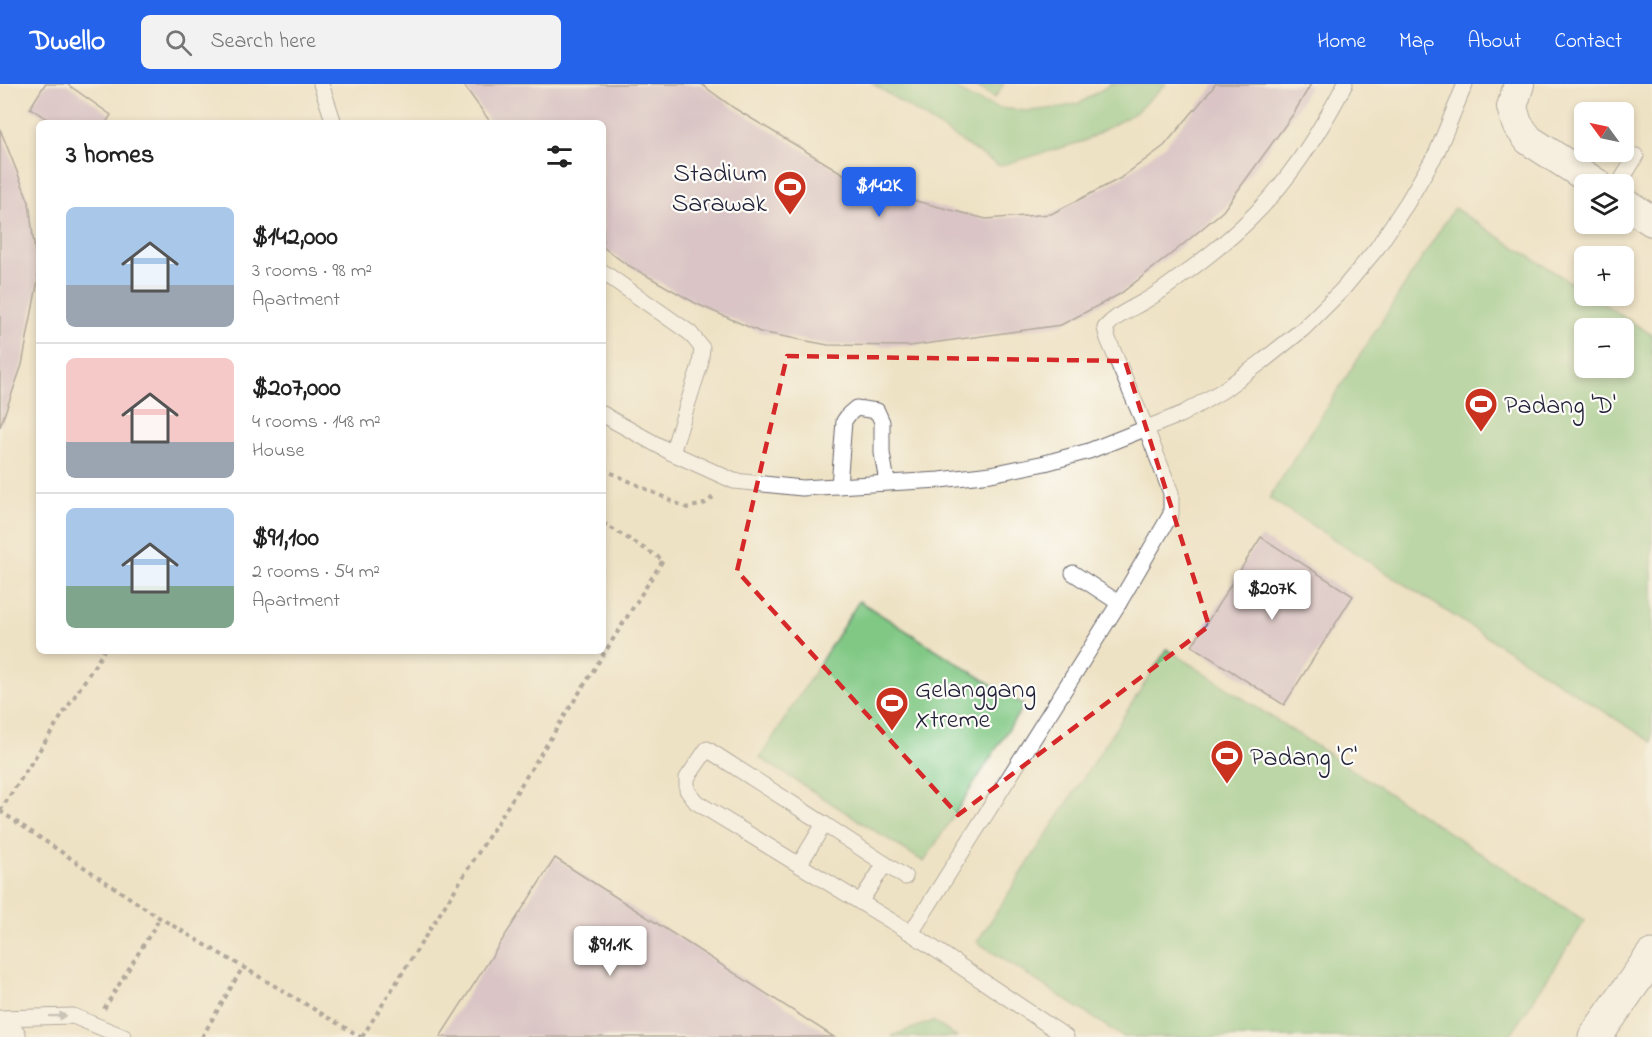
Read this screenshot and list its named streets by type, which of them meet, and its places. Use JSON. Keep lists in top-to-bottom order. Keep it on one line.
{"places":{"sports":["Stadium Sarawak","Padang 'D'","Gelanggang Xtreme","Padang 'C'"]},"north":"top left","page":{"header":"Dwello","search":"Search here","nav":["Home","Map","About","Contact"],"map_buttons":["+","−"],"heading":"3 homes","price":["$142K","$207K","$91.1K"],"list":[{"name":"$142,000","note":"3 rooms · 98 m² · Apartment"},{"name":"$207,000","note":"4 rooms · 148 m² · House"},{"name":"$91,100","note":"2 rooms · 54 m² · Apartment"}]}}
